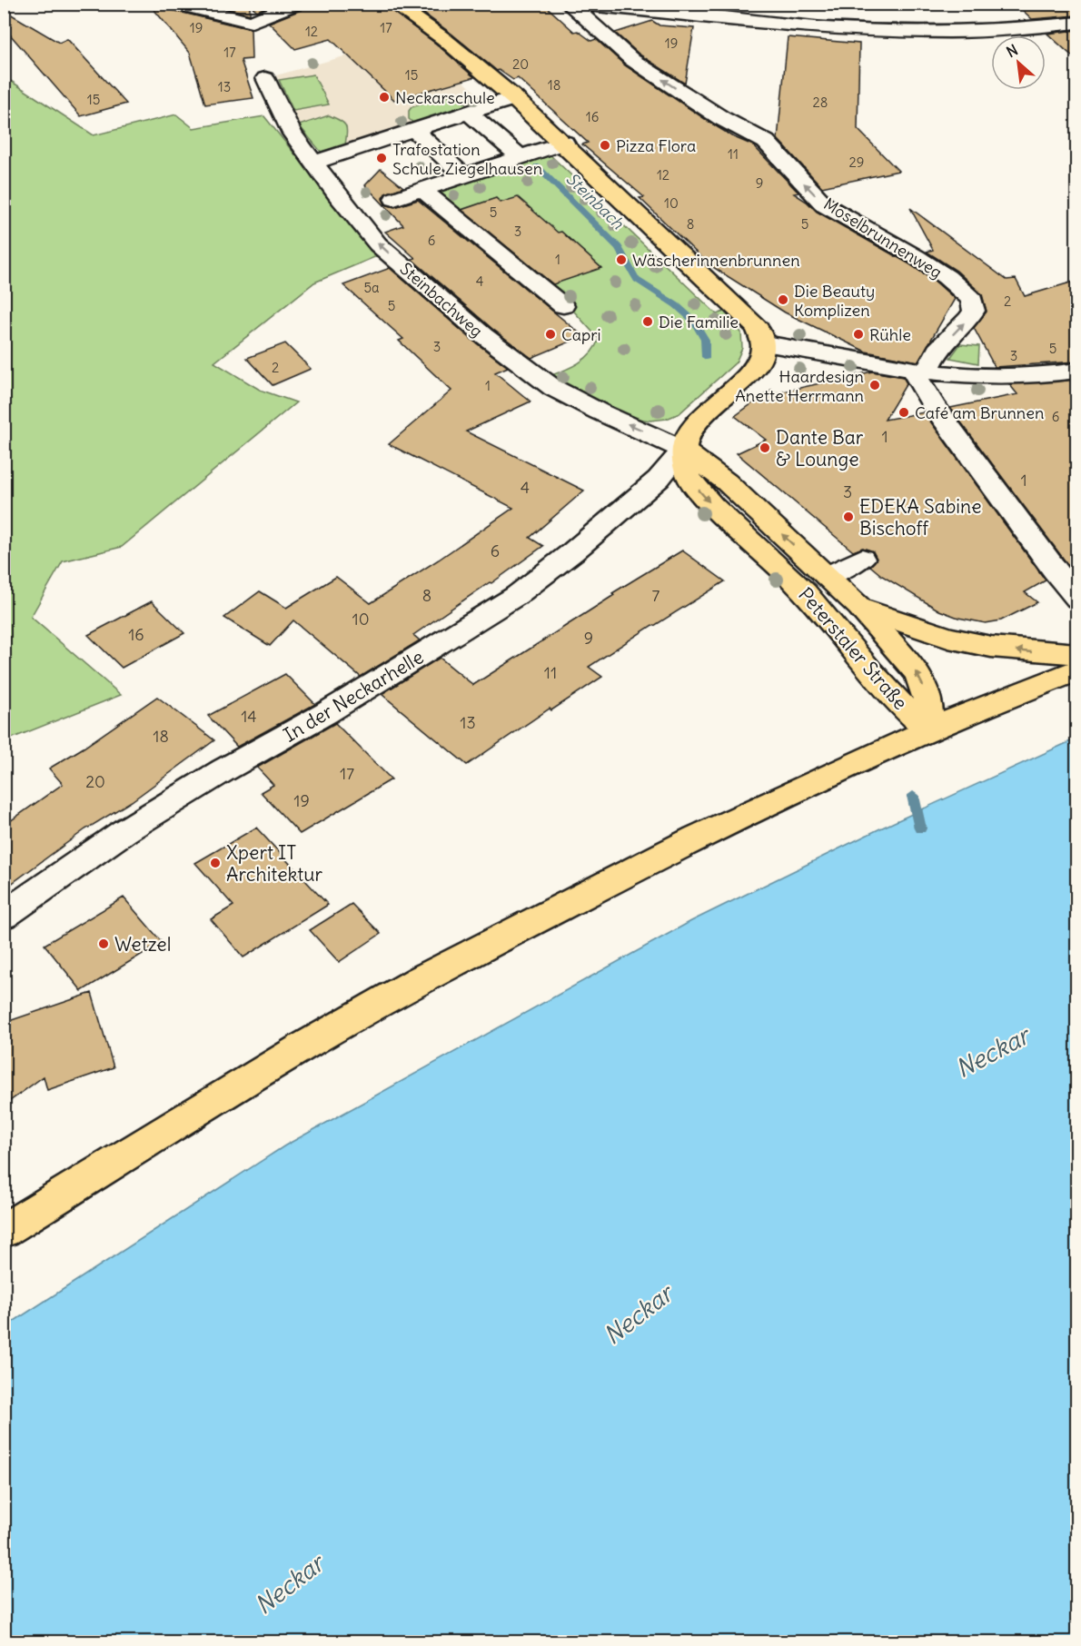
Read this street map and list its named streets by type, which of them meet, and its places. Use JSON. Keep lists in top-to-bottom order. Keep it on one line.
{"streets":{"main road":["Peterstaler Straße"],"street":["Moselbrunnenweg","Steinbachweg","In der Neckarhelle"]},"crossings":[["Steinbachweg","Peterstaler Straße"],["Steinbachweg","In der Neckarhelle"],["Peterstaler Straße","In der Neckarhelle"]],"water":["Steinbach","Neckar"],"places":["Neckarschule","Pizza Flora","Trafostation Schule Ziegelhausen","Wäscherinnenbrunnen","Die Beauty Komplizen","Die Familie","Capri","Rühle","Haardesign Anette Herrmann","Café am Brunnen","Dante Bar & Lounge","EDEKA Sabine Bischoff","Xpert IT Architektur","Wetzel"],"house_numbers":["19","17","12","19","17","20","15","18","13","15","28","16","11","29","12","9","10","5","8","5","3","6","1","4","5a","2","5","3","5","3","2","1","6","1","1","4","3","6","8","7","10","16","9","11","14","13","18","17","20","19"],"north":"top left"}
